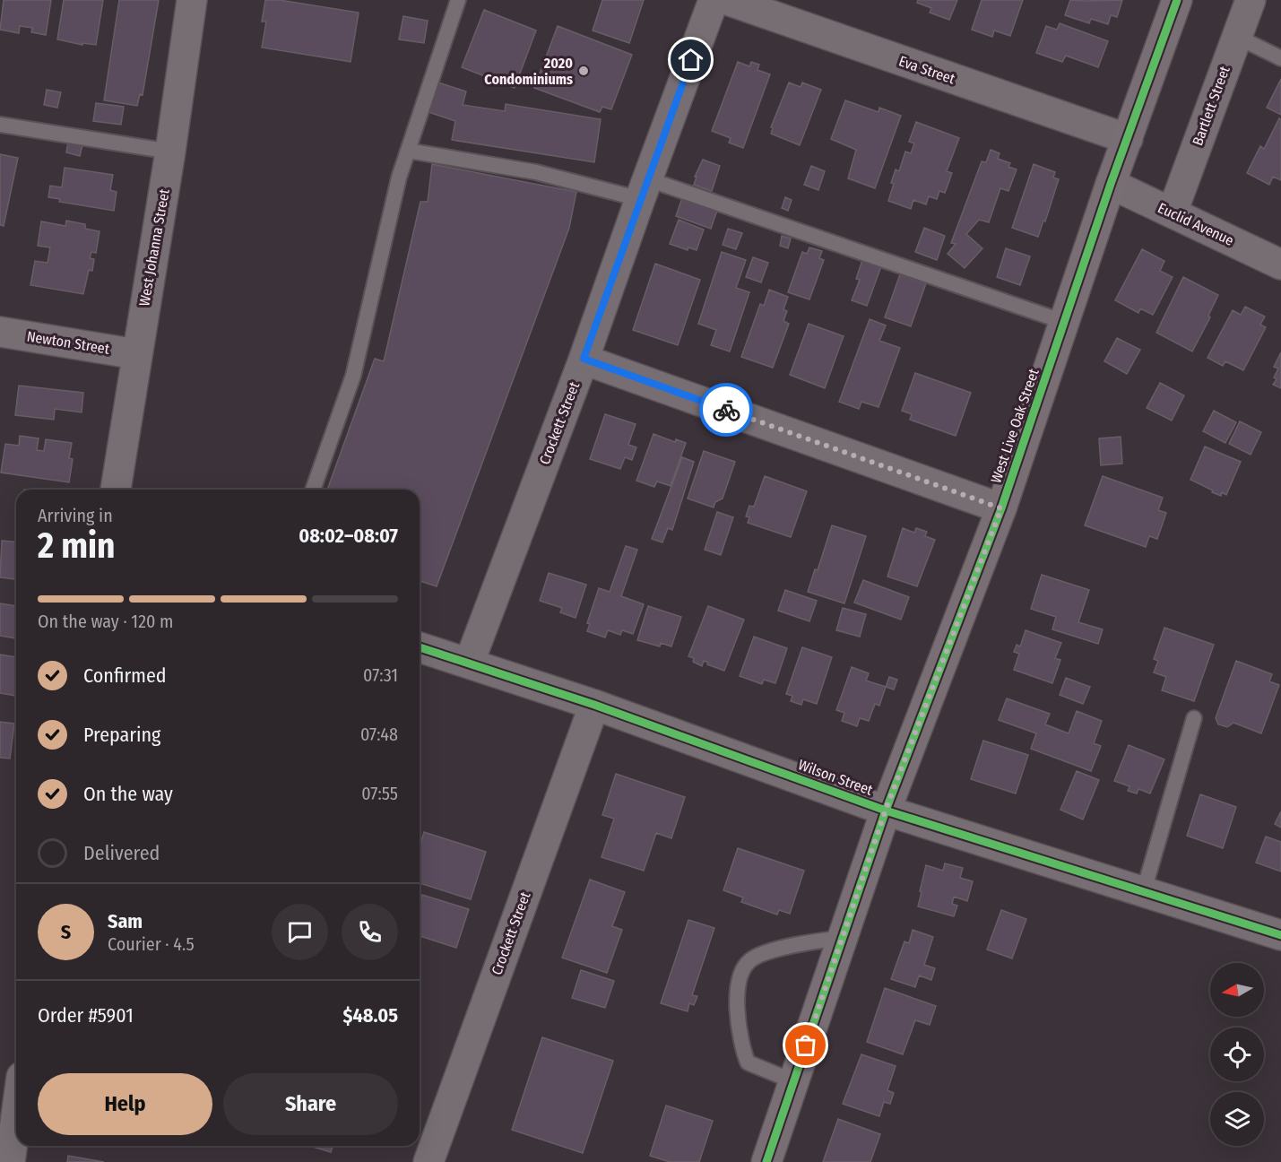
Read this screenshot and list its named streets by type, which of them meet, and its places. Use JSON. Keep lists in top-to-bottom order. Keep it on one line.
{"streets":{"street":["Eva Street","Bartlett Street","Euclid Avenue","West Johanna Street","Newton Street","Crockett Street","West Live Oak Street","Wilson Street"]},"crossings":[["Eva Street","West Live Oak Street"],["Bartlett Street","Euclid Avenue"],["Euclid Avenue","West Live Oak Street"],["West Johanna Street","Newton Street"],["Crockett Street","Wilson Street"],["West Live Oak Street","Wilson Street"]],"places":["2020 Condominiums"],"north":"left","page":{"heading":["2 min","Arriving in","08:02–08:07"],"panel":["Sam","Courier · 4.5","Order #5901","$48.05"],"bar":"On the way · 120 m","list":[["Confirmed","07:31"],["Preparing","07:48"],["On the way","07:55"],"Delivered"],"round":"S","buttons":["Help","Share"]}}
